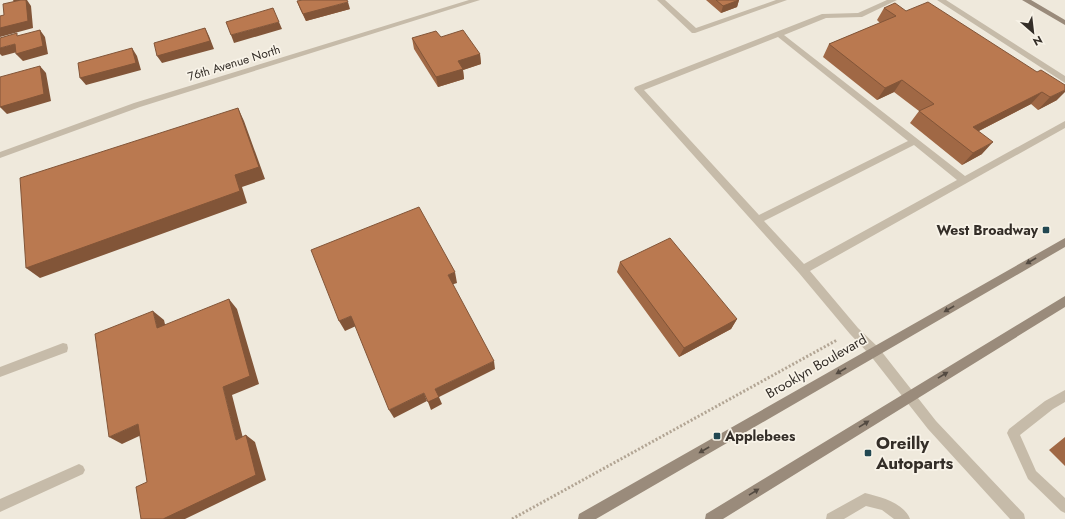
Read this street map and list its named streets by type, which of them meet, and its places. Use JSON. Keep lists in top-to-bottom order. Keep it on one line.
{"streets":{"main road":["Brooklyn Boulevard"],"street":["76th Avenue North"]},"places":{"transit":["West Broadway","Applebees","Oreilly Autoparts"]},"north":"bottom right"}
